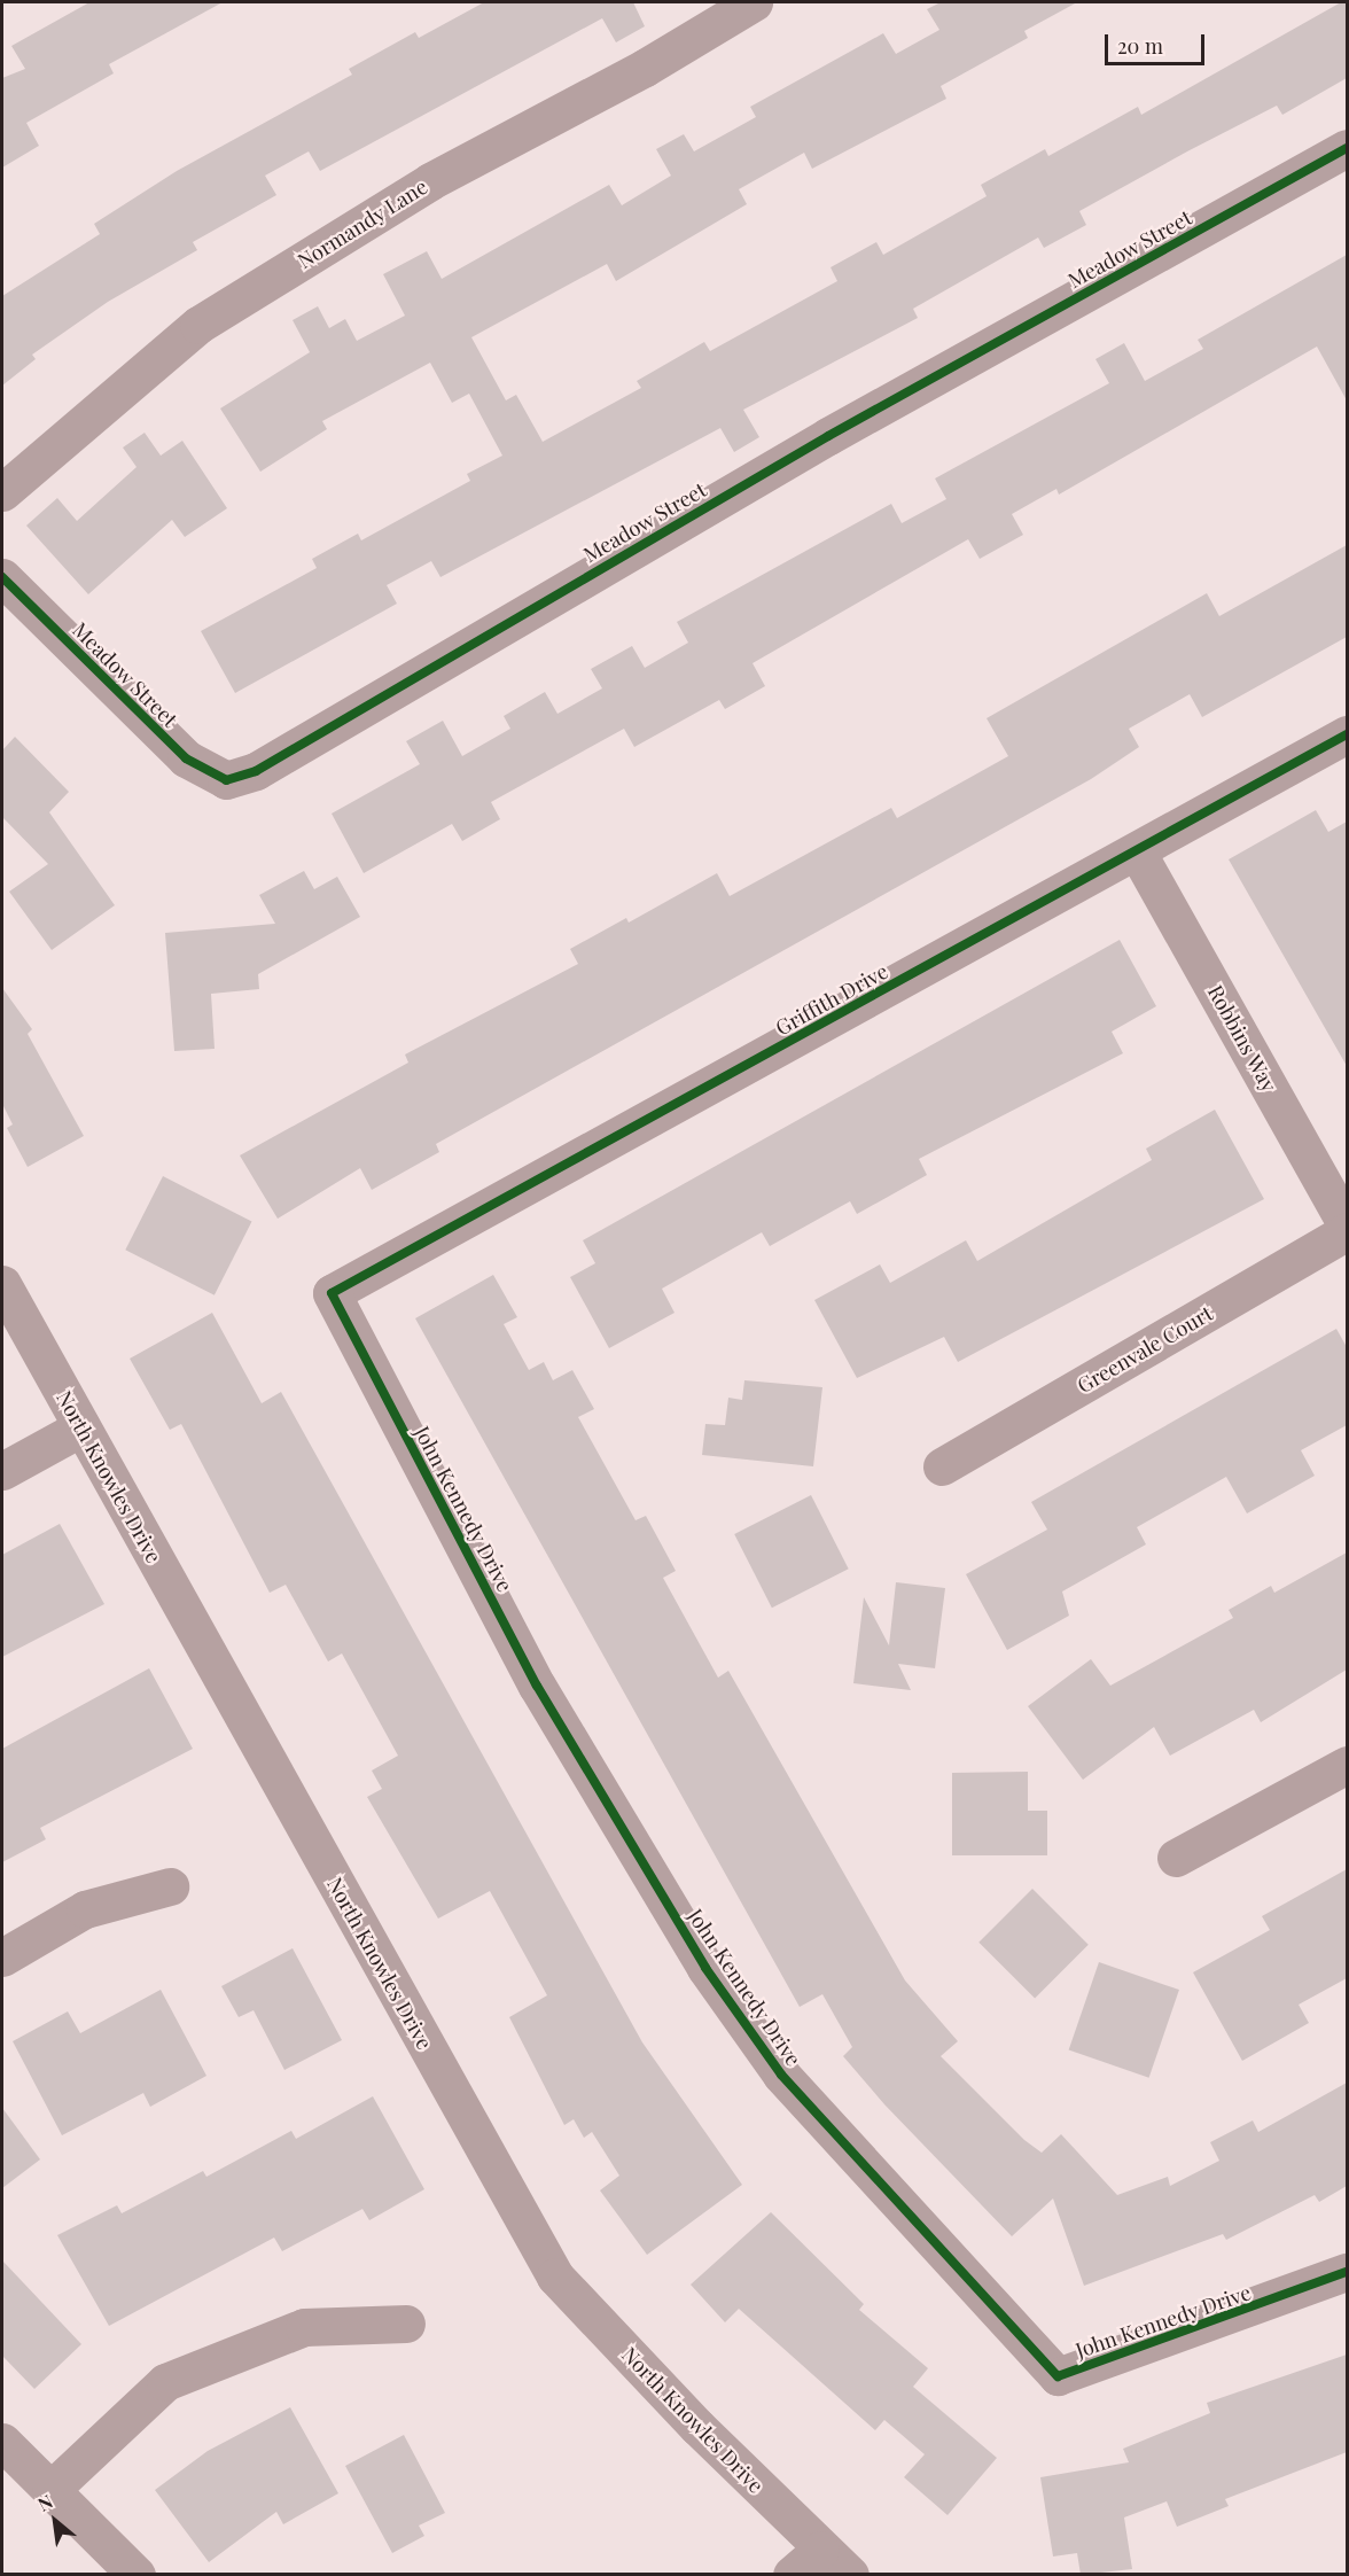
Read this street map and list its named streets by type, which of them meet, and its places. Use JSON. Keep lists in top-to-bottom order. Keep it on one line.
{"streets":{"street":["Normandy Lane","Meadow Street","Griffith Drive","Robbins Way","Greenvale Court","North Knowles Drive","John Kennedy Drive"]},"crossings":[["Griffith Drive","Robbins Way"],["Griffith Drive","John Kennedy Drive"]],"scale_bar":"20 m","north":"top left"}
